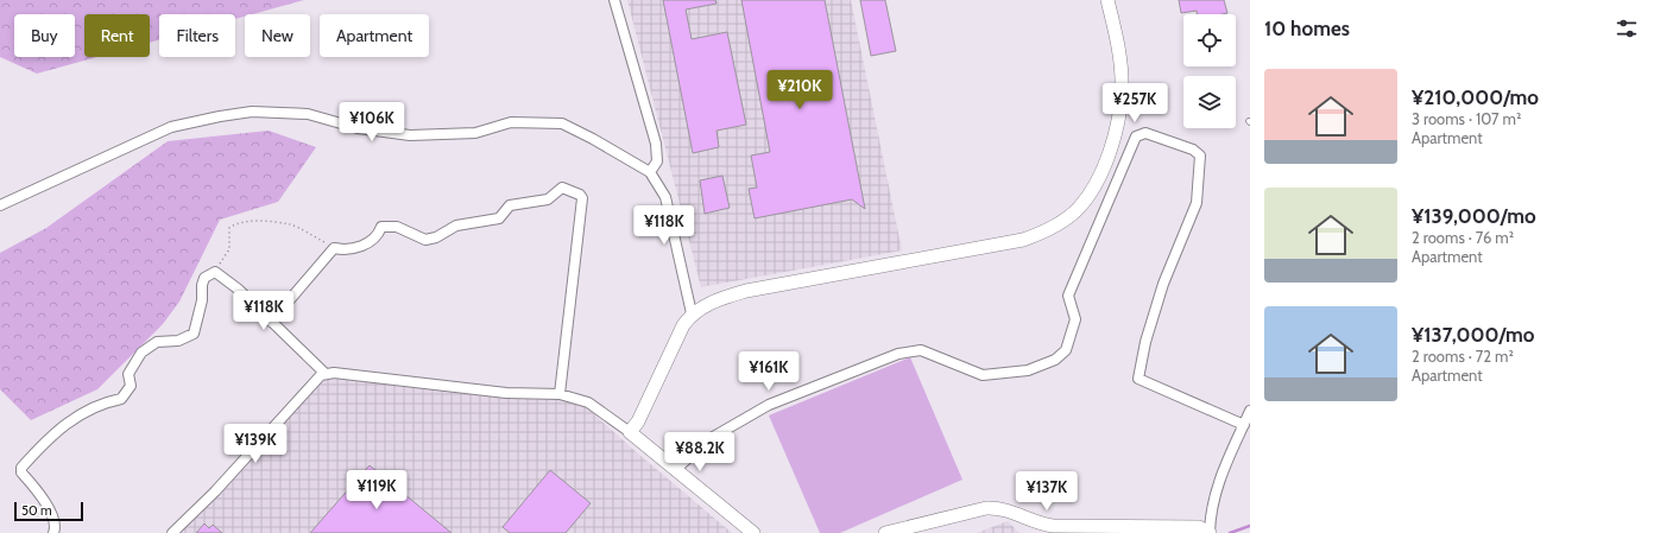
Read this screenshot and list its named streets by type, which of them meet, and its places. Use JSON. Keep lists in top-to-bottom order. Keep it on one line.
{"scale_bar":"50 m","page":{"heading":"10 homes","chip":["Buy","Rent","Filters","New","Apartment"],"list":[{"name":"¥210,000/mo","note":"3 rooms · 107 m² · Apartment"},{"name":"¥139,000/mo","note":"2 rooms · 76 m² · Apartment"},{"name":"¥137,000/mo","note":"2 rooms · 72 m² · Apartment"}],"price":["¥210K","¥257K","¥106K","¥118K","¥118K","¥161K","¥139K","¥88.2K","¥119K","¥137K"],"scale":"50 m"}}
